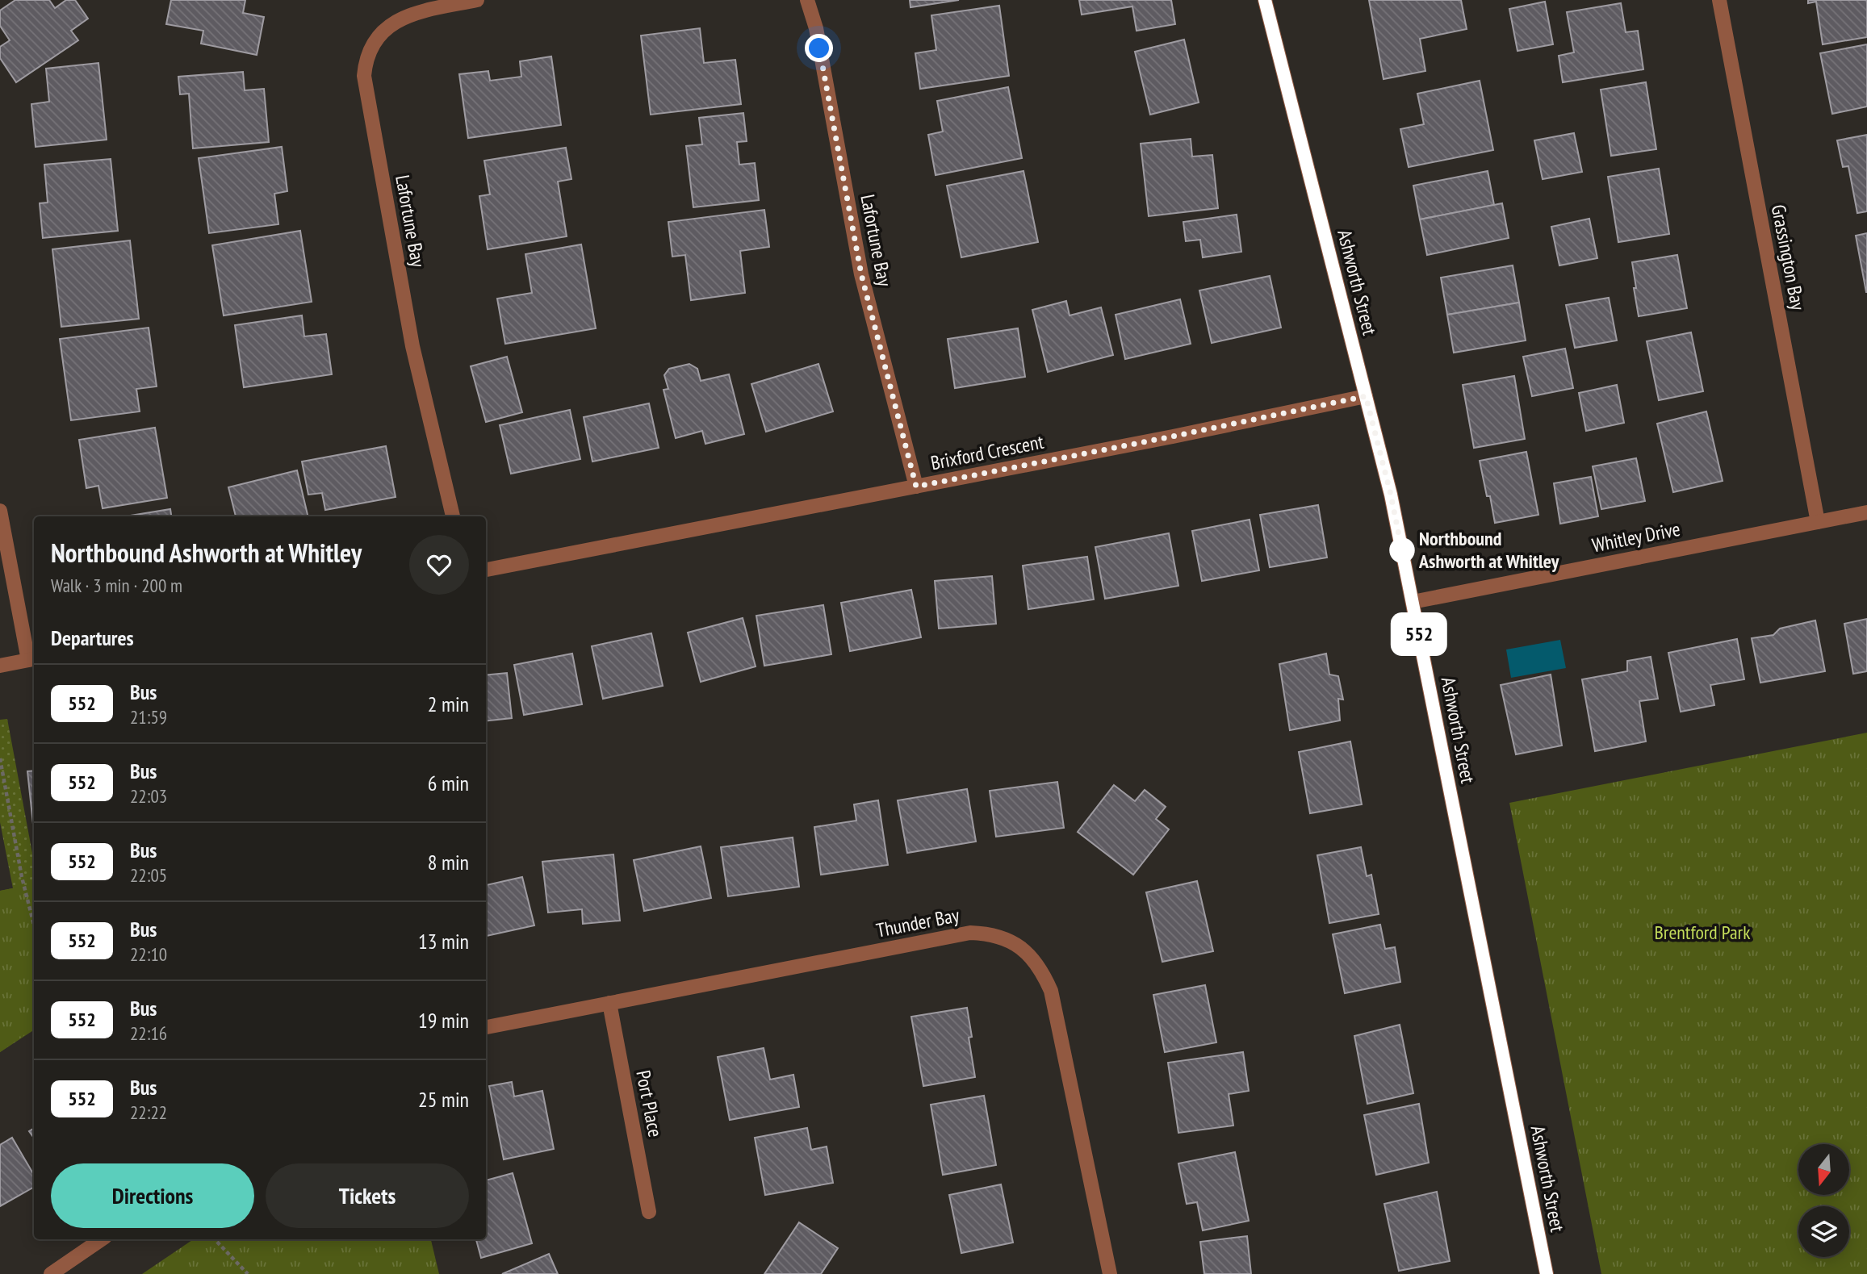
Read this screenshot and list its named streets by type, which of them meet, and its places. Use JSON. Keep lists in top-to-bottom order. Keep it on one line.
{"streets":{"street":["Lafortune Bay","Grassington Bay","Ashworth Street","Brixford Crescent","Whitley Drive","Thunder Bay","Port Place"]},"crossings":[["Lafortune Bay","Brixford Crescent"],["Grassington Bay","Whitley Drive"],["Ashworth Street","Brixford Crescent"],["Ashworth Street","Whitley Drive"],["Thunder Bay","Port Place"]],"parks":["Brentford Park"],"places":["Northbound Ashworth at Whitley"],"lines":["bus line 552"],"north":"bottom","page":{"on_map":"552","heading":[["Northbound Ashworth at Whitley","Walk · 3 min · 200 m"],"Departures"],"list":[{"mark":"552","name":"Bus","note":"21:59","value":"2 min"},{"mark":"552","name":"Bus","note":"22:03","value":"6 min"},{"mark":"552","name":"Bus","note":"22:05","value":"8 min"},{"mark":"552","name":"Bus","note":"22:10","value":"13 min"},{"mark":"552","name":"Bus","note":"22:16","value":"19 min"},{"mark":"552","name":"Bus","note":"22:22","value":"25 min"}],"buttons":["Directions","Tickets"]}}
